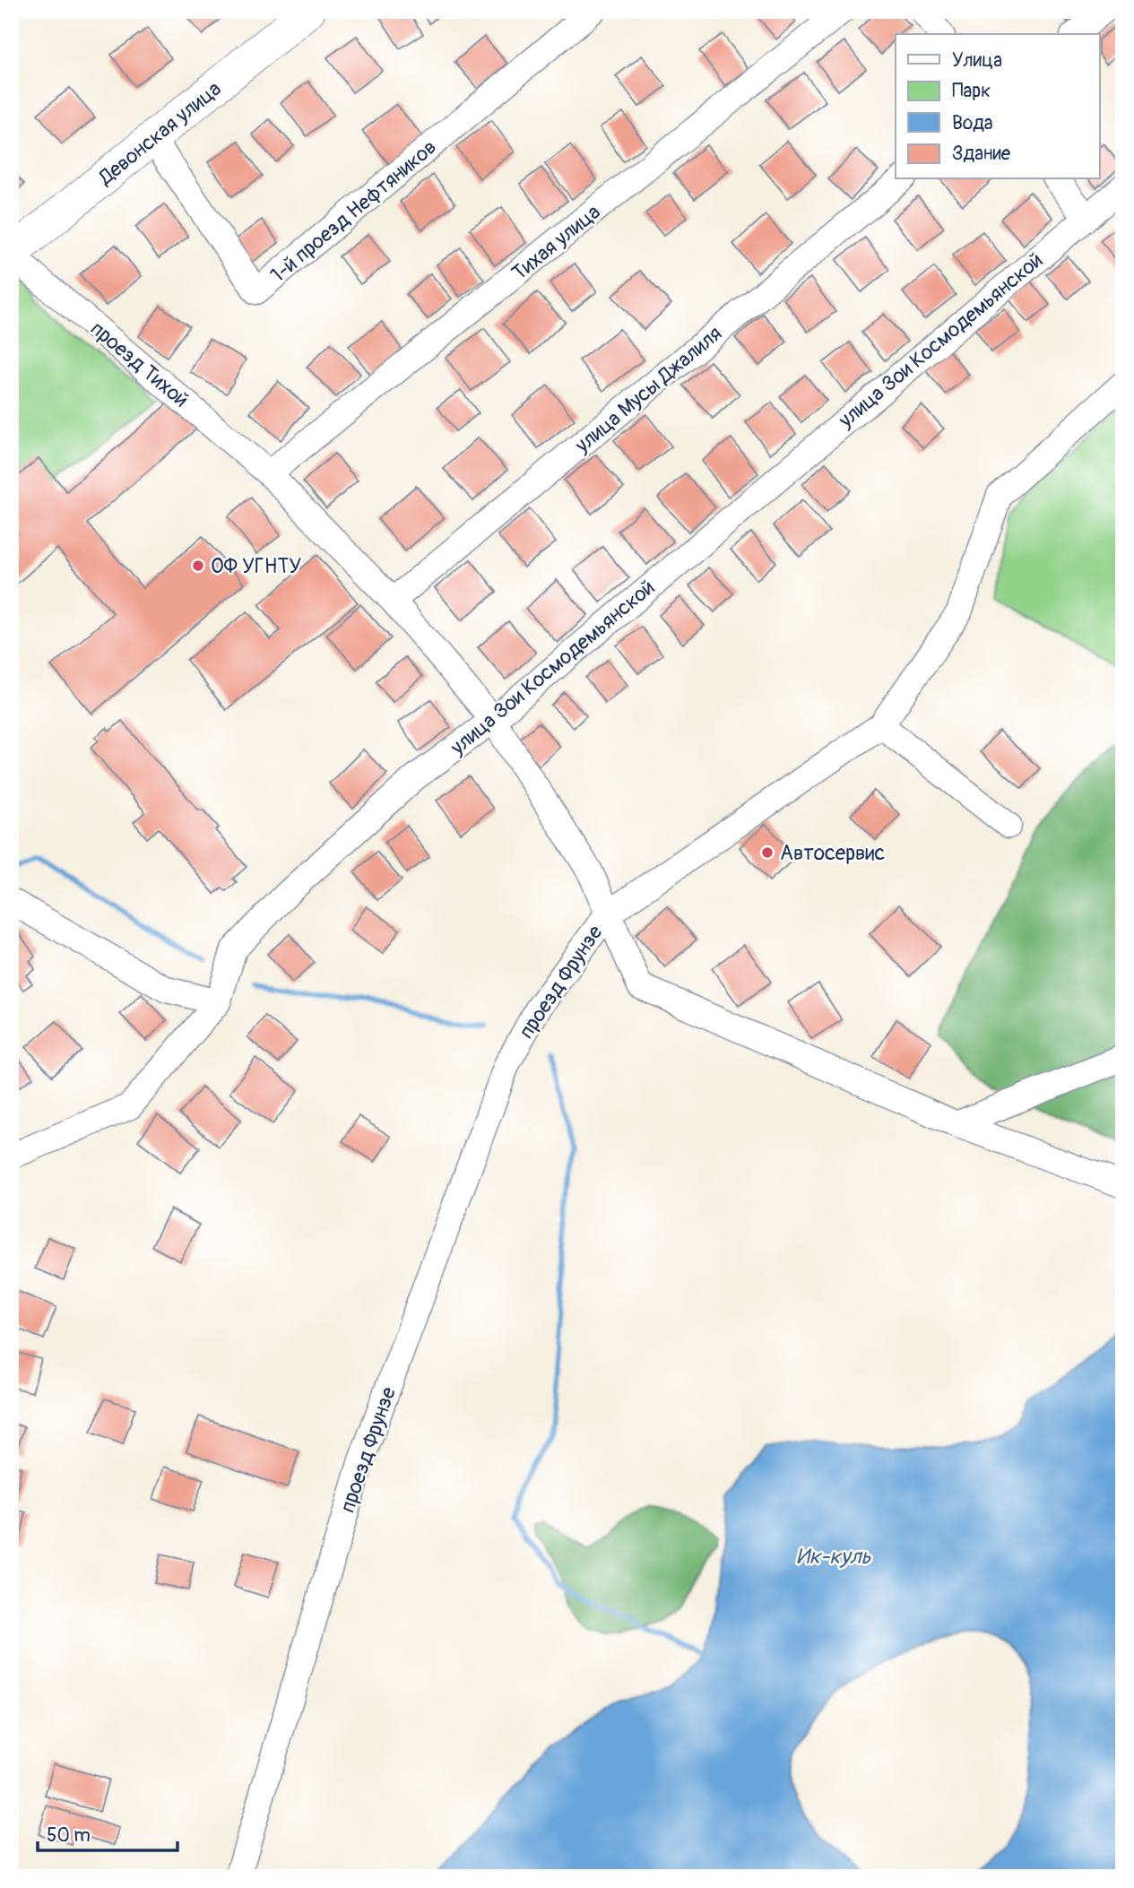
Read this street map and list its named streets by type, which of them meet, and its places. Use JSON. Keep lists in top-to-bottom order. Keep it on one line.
{"streets":{"main road":["Девонская улица"],"street":["1-й проезд Нефтяников","Тихая улица","улица Зои Космодемьянской","проезд Тихой","улица Мусы Джалиля","проезд Фрунзе"]},"crossings":[["Девонская улица","1-й проезд Нефтяников"],["Девонская улица","проезд Тихой"],["Тихая улица","проезд Тихой"],["улица Зои Космодемьянской","проезд Тихой"],["проезд Тихой","улица Мусы Джалиля"],["проезд Тихой","проезд Фрунзе"]],"water":["Ик-куль"],"places":["ОФ УГНТУ","Автосервис"],"legend":["Улица","Парк","Вода","Здание"],"scale_bar":"50 m"}
